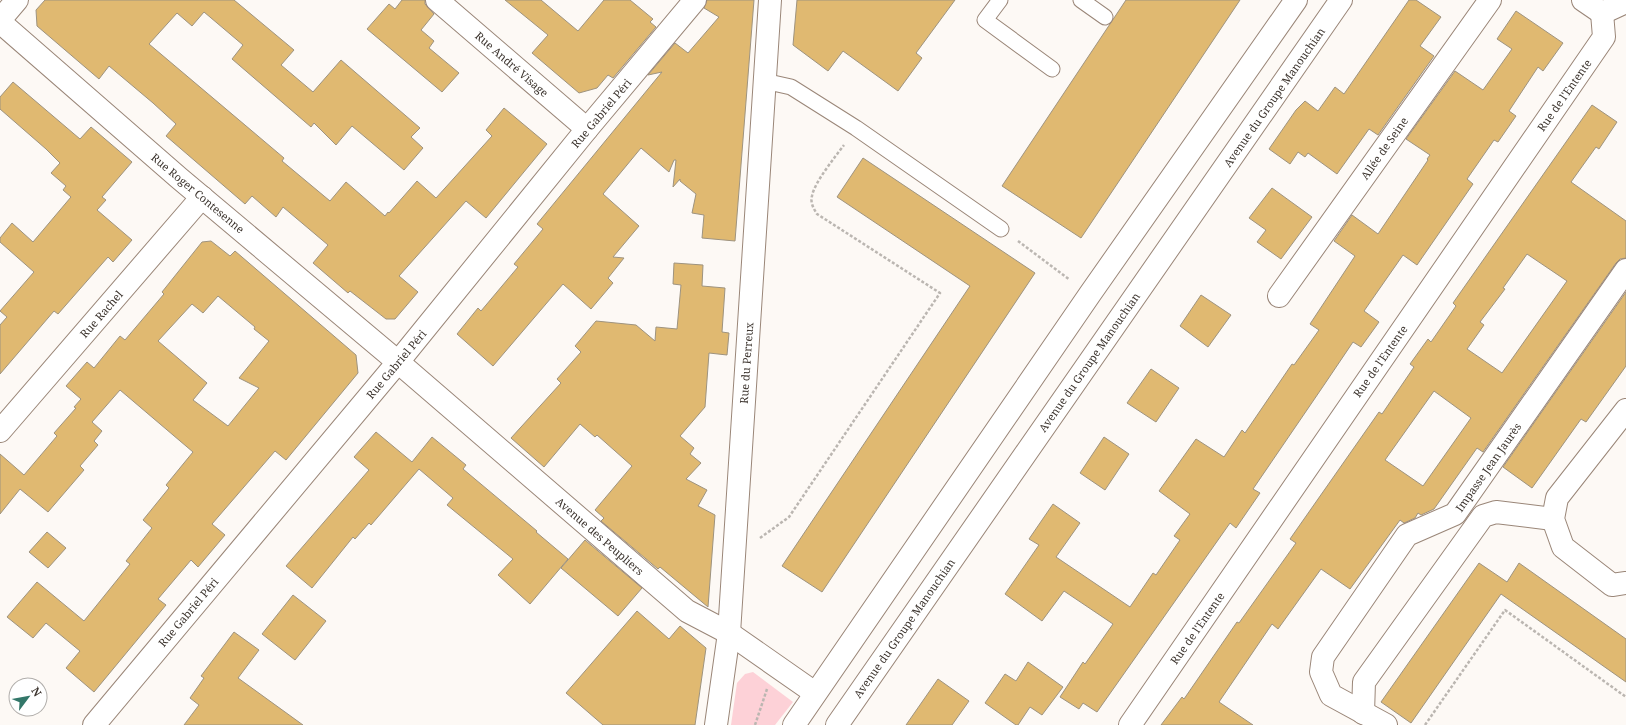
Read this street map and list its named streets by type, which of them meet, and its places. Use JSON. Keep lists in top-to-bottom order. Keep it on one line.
{"streets":{"street":["Rue André Visage","Rue de l'Entente","Avenue du Groupe Manouchian","Rue Gabriel Péri","Allée de Seine","Rue Roger Contesenne","Rue Rachel","Rue du Perreux","Impasse Jean Jaurès","Avenue des Peupliers"]},"crossings":[["Rue André Visage","Rue Gabriel Péri"],["Rue Gabriel Péri","Rue Roger Contesenne"],["Rue Gabriel Péri","Avenue des Peupliers"],["Rue Roger Contesenne","Rue Rachel"],["Rue Roger Contesenne","Avenue des Peupliers"],["Rue du Perreux","Avenue des Peupliers"]],"north":"top right"}
